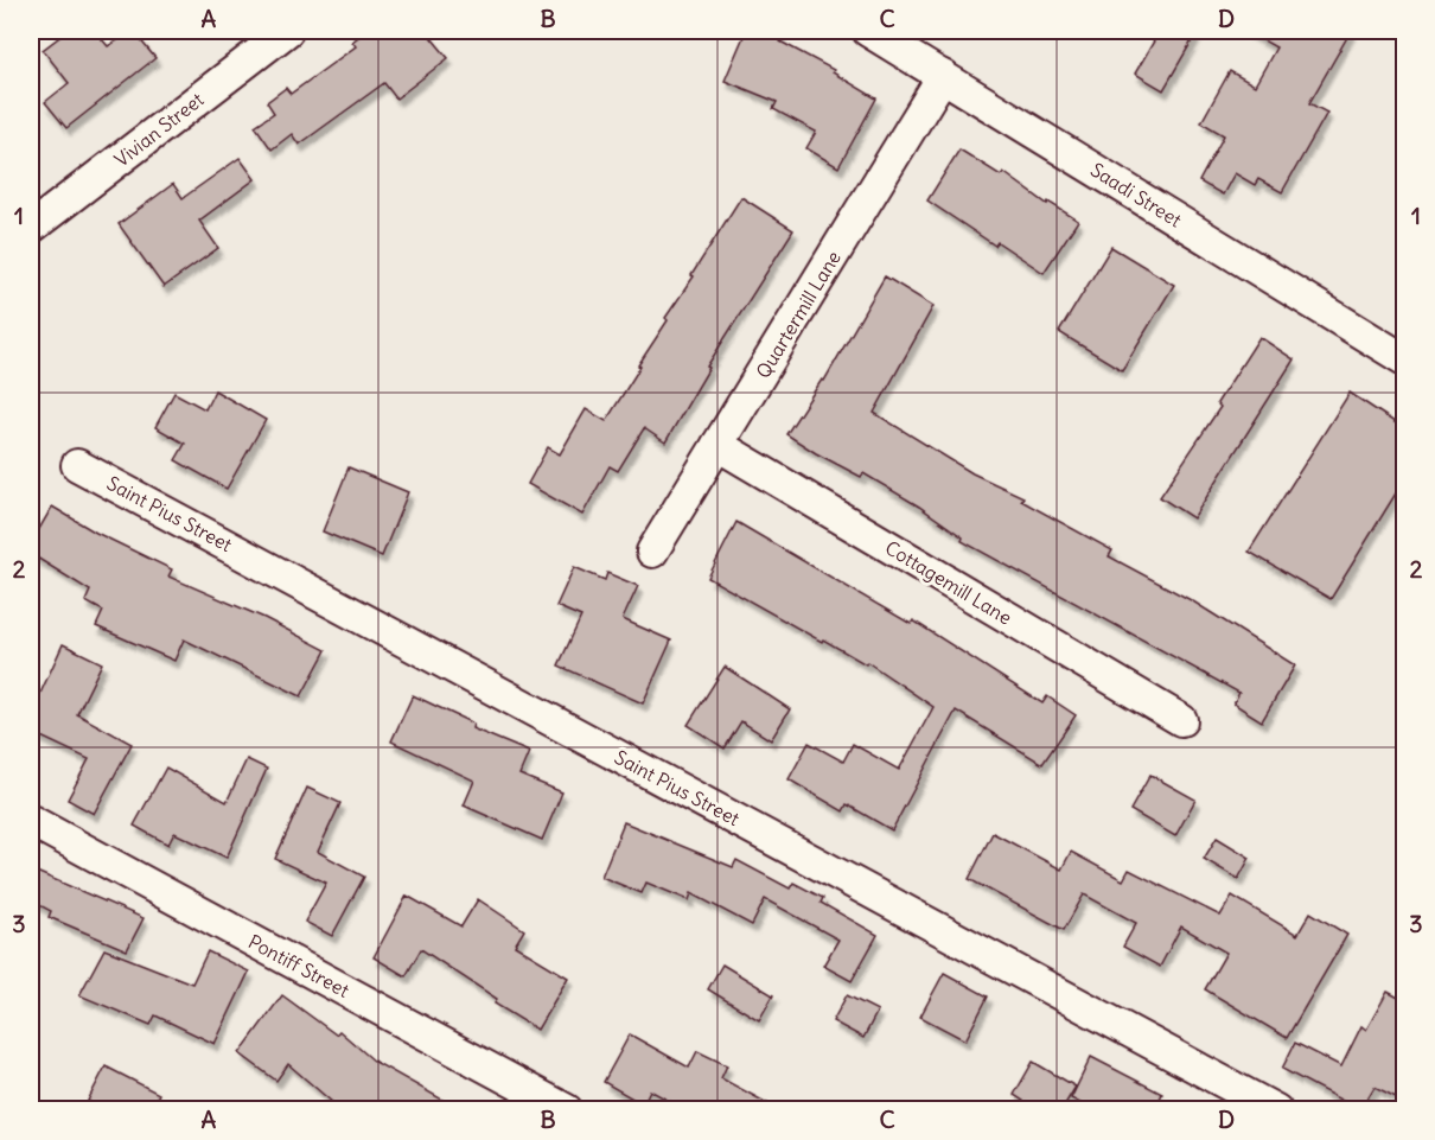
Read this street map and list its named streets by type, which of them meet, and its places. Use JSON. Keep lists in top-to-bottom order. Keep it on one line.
{"streets":{"street":["Vivian Street","Saadi Street","Quartermill Lane","Saint Pius Street","Cottagemill Lane","Pontiff Street"]},"crossings":[["Saadi Street","Quartermill Lane"],["Quartermill Lane","Cottagemill Lane"]],"grid":{"columns":["A","B","C","D"],"rows":["1","2","3"]}}
